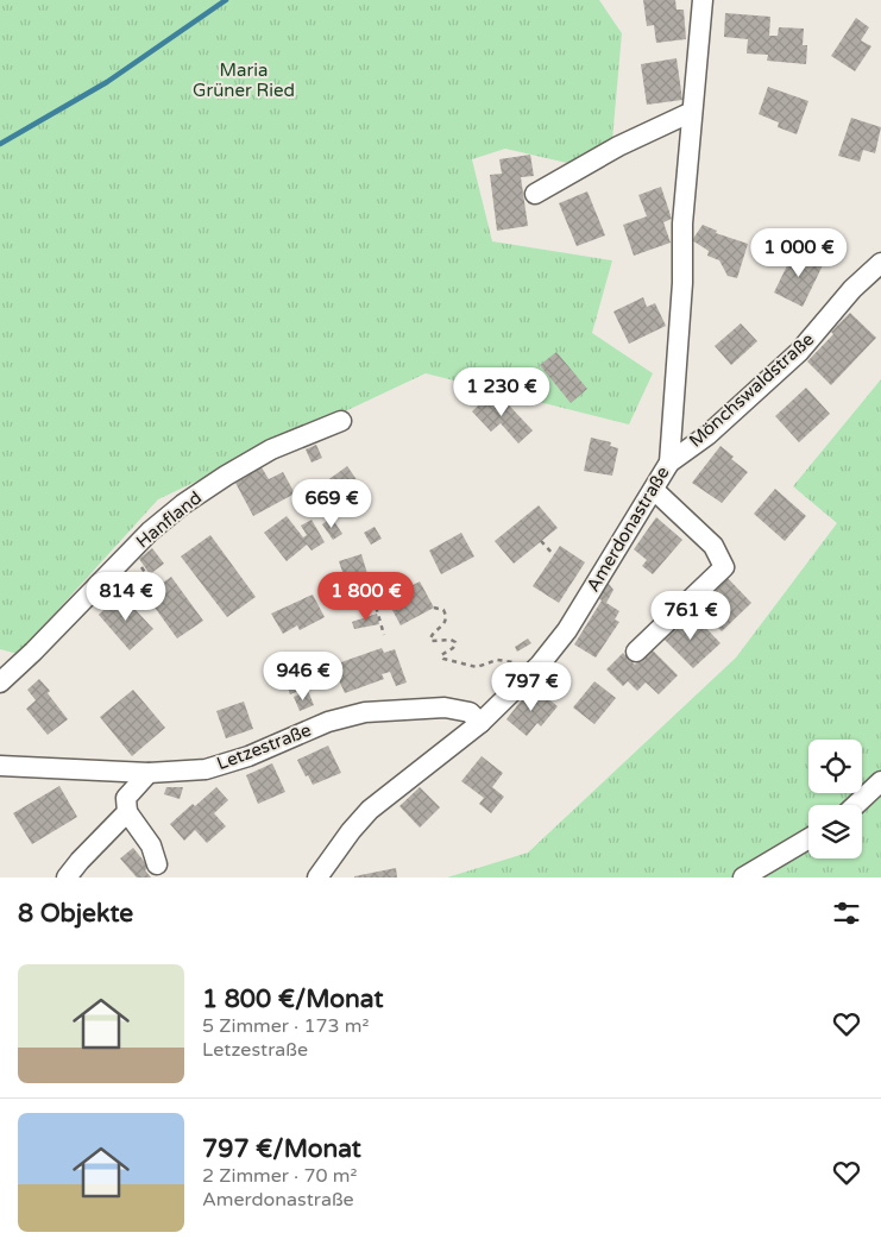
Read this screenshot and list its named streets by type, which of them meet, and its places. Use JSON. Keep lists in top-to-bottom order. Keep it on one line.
{"streets":{"street":["Mönchswaldstraße","Hanfland","Amerdonastraße","Letzestraße"]},"crossings":[["Mönchswaldstraße","Amerdonastraße"],["Amerdonastraße","Letzestraße"]],"parks":["Maria Grüner Ried"],"page":{"price":["1 000 €","1 230 €","669 €","814 €","1 800 €","761 €","946 €","797 €"],"heading":"8 Objekte","list":[{"name":"1 800 €/Monat","note":"5 Zimmer · 173 m² · Letzestraße"},{"name":"797 €/Monat","note":"2 Zimmer · 70 m² · Amerdonastraße"}]}}
